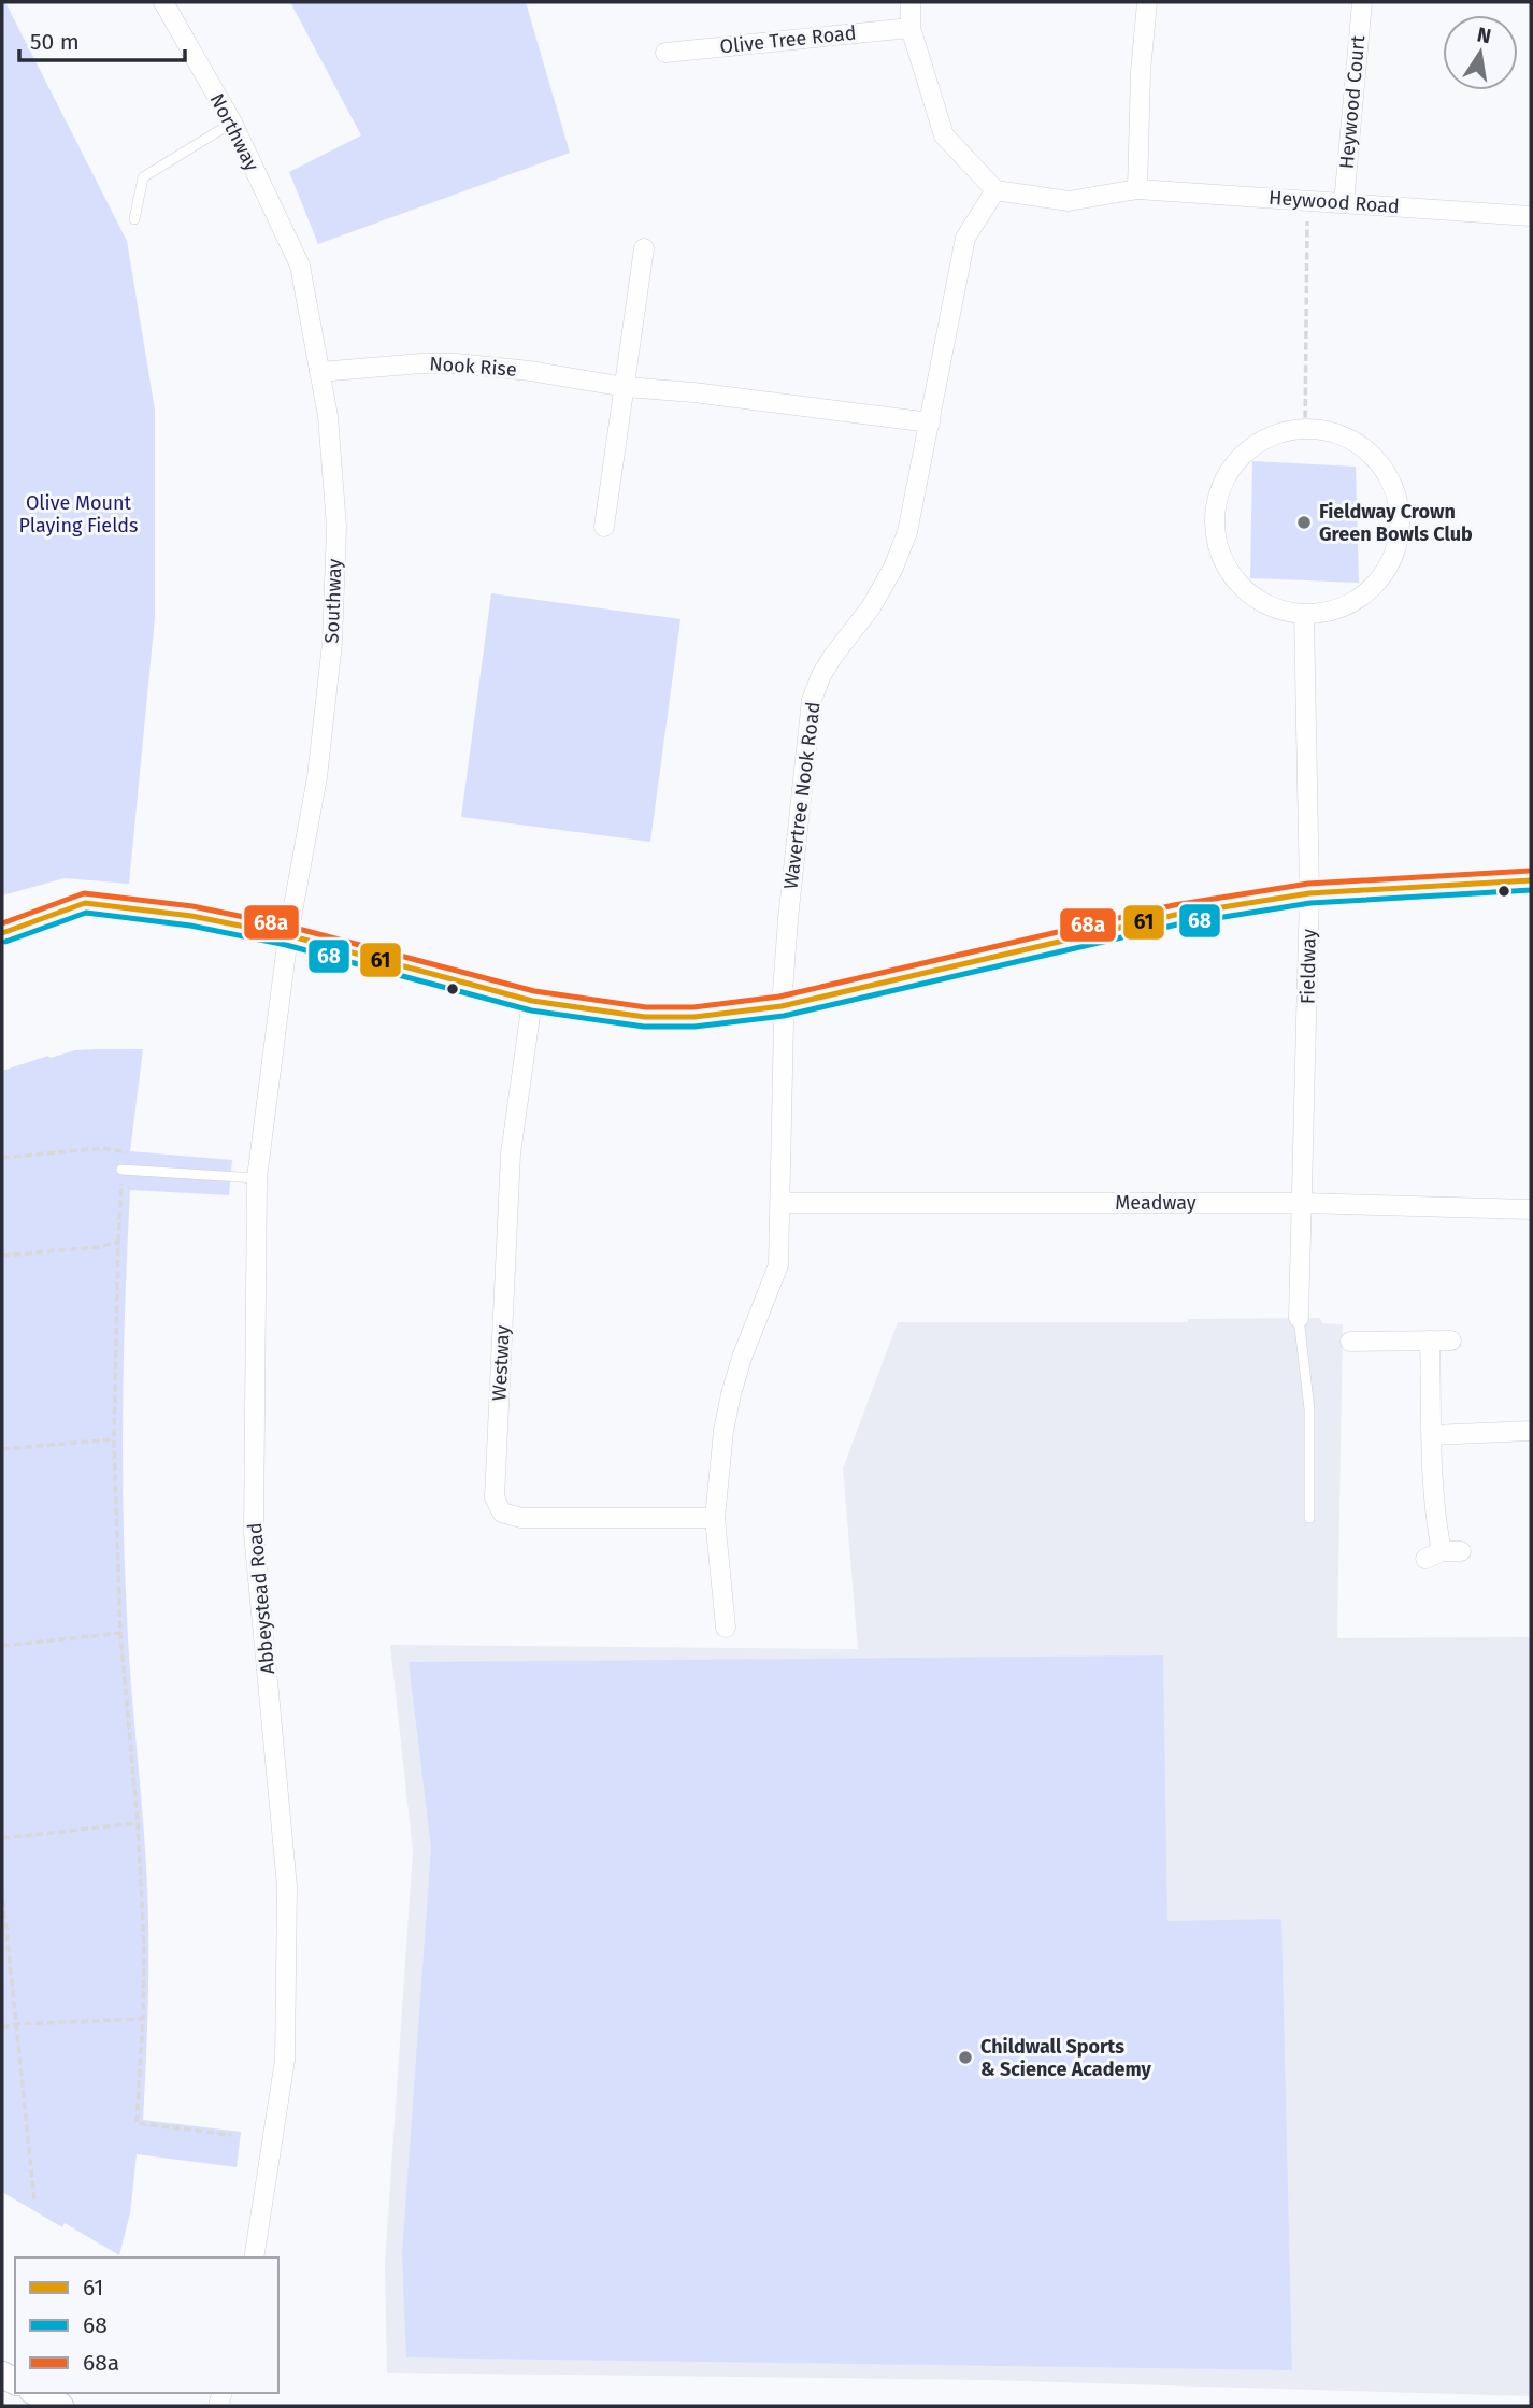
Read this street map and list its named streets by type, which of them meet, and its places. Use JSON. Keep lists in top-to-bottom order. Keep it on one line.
{"streets":{"street":["Olive Tree Road","Heywood Court","Northway","Heywood Road","Nook Rise","Southway","Wavertree Nook Road","Fieldway","Meadway","Westway","Abbeystead Road"]},"crossings":[["Heywood Court","Heywood Road"],["Northway","Southway"],["Nook Rise","Southway"],["Nook Rise","Wavertree Nook Road"],["Southway","Abbeystead Road"],["Wavertree Nook Road","Meadway"],["Wavertree Nook Road","Westway"],["Fieldway","Meadway"]],"parks":["Olive Mount Playing Fields"],"places":["Fieldway Crown Green Bowls Club","Childwall Sports & Science Academy"],"lines":["transit line 68a","transit line 61","transit line 68"],"legend":["61","68","68a"],"scale_bar":"50 m","north":"top"}
